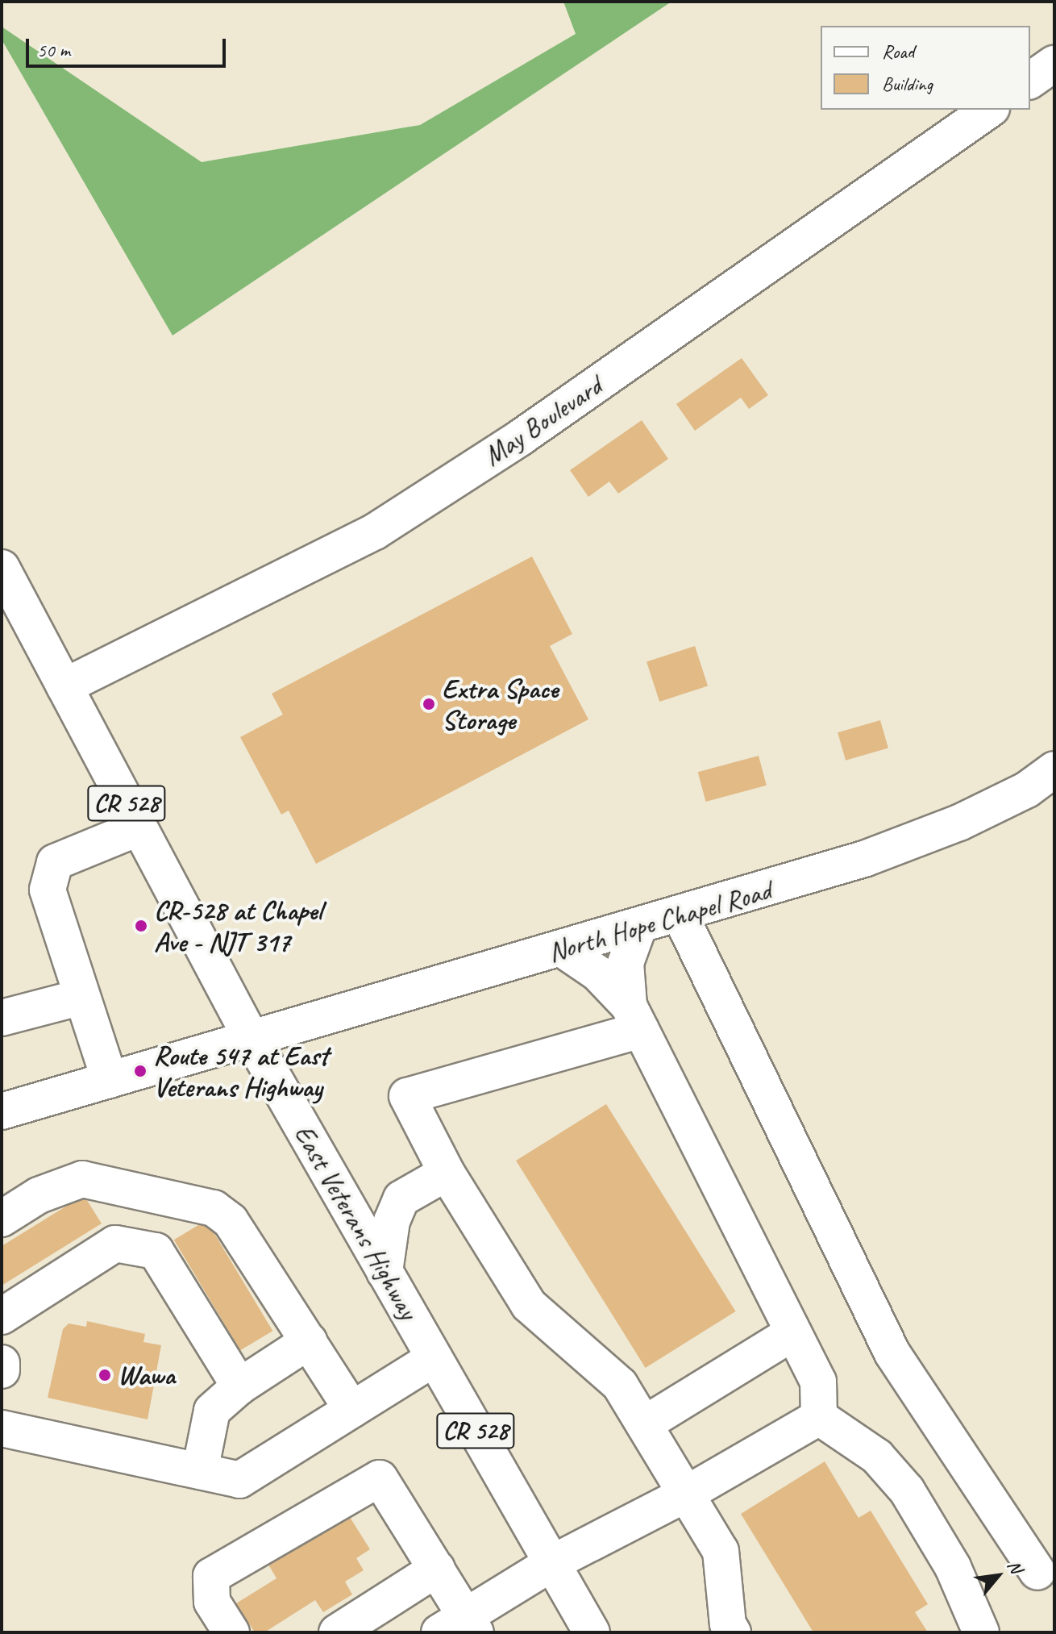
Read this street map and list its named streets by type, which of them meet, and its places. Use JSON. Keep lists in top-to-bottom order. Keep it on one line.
{"streets":{"main road":["May Boulevard","CR 528","North Hope Chapel Road","East Veterans Highway"]},"crossings":[["May Boulevard","East Veterans Highway"],["North Hope Chapel Road","East Veterans Highway"]],"places":["Extra Space Storage","CR-528 at Chapel Ave - NJT 317","Route 547 at East Veterans Highway","Wawa"],"legend":["Road","Building"],"scale_bar":"50 m","north":"top right"}
